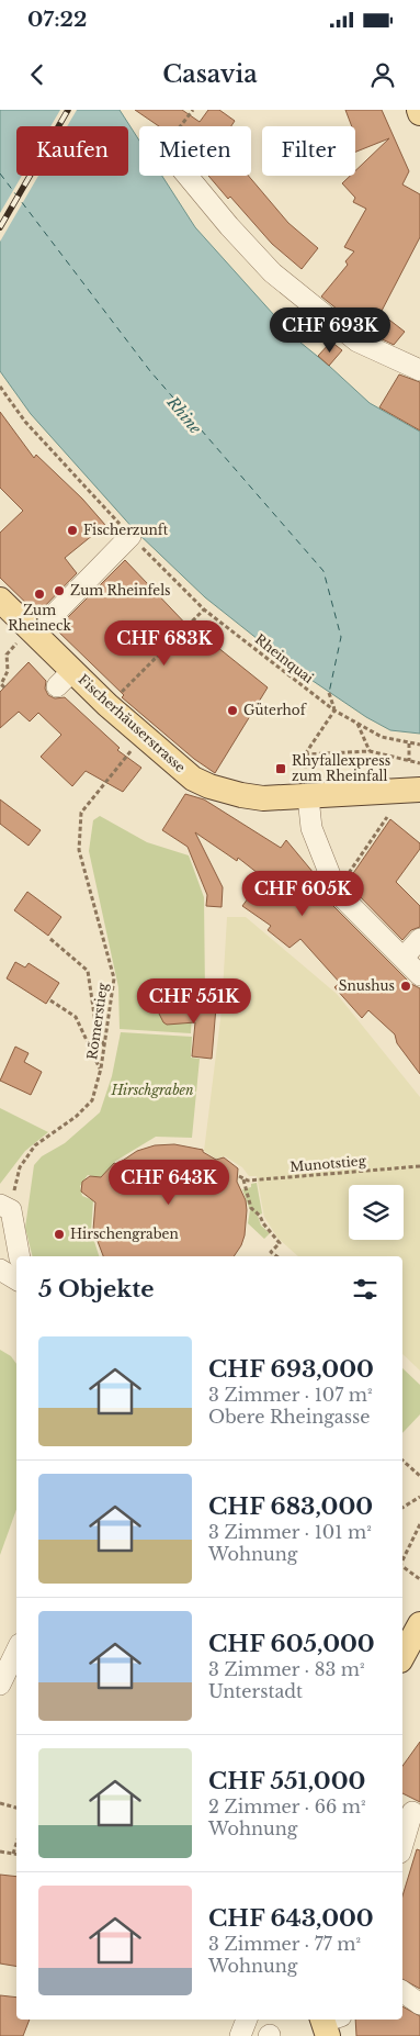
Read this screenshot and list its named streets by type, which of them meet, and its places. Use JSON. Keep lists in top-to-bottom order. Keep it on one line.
{"streets":{"main road":["Fischerhäuserstrasse"],"path":["Rheinquai","Römerstieg","Munotstieg"]},"water":["Rhine"],"parks":["Hirschgraben"],"places":{"other":["Fischerzunft","Zum Rheinfels","Zum Rheineck","Güterhof","Snushus","Hirschengraben"],"transit":["Rhyfallexpress zum Rheinfall"]},"page":{"status":"07:22","header":"Casavia","chip":["Kaufen","Mieten","Filter"],"price":["CHF 693K","CHF 683K","CHF 605K","CHF 551K","CHF 643K"],"heading":"5 Objekte","list":[{"name":"CHF 693,000","note":"3 Zimmer · 107 m² · Obere Rheingasse"},{"name":"CHF 683,000","note":"3 Zimmer · 101 m² · Wohnung"},{"name":"CHF 605,000","note":"3 Zimmer · 83 m² · Unterstadt"},{"name":"CHF 551,000","note":"2 Zimmer · 66 m² · Wohnung"},{"name":"CHF 643,000","note":"3 Zimmer · 77 m² · Wohnung"}]}}
